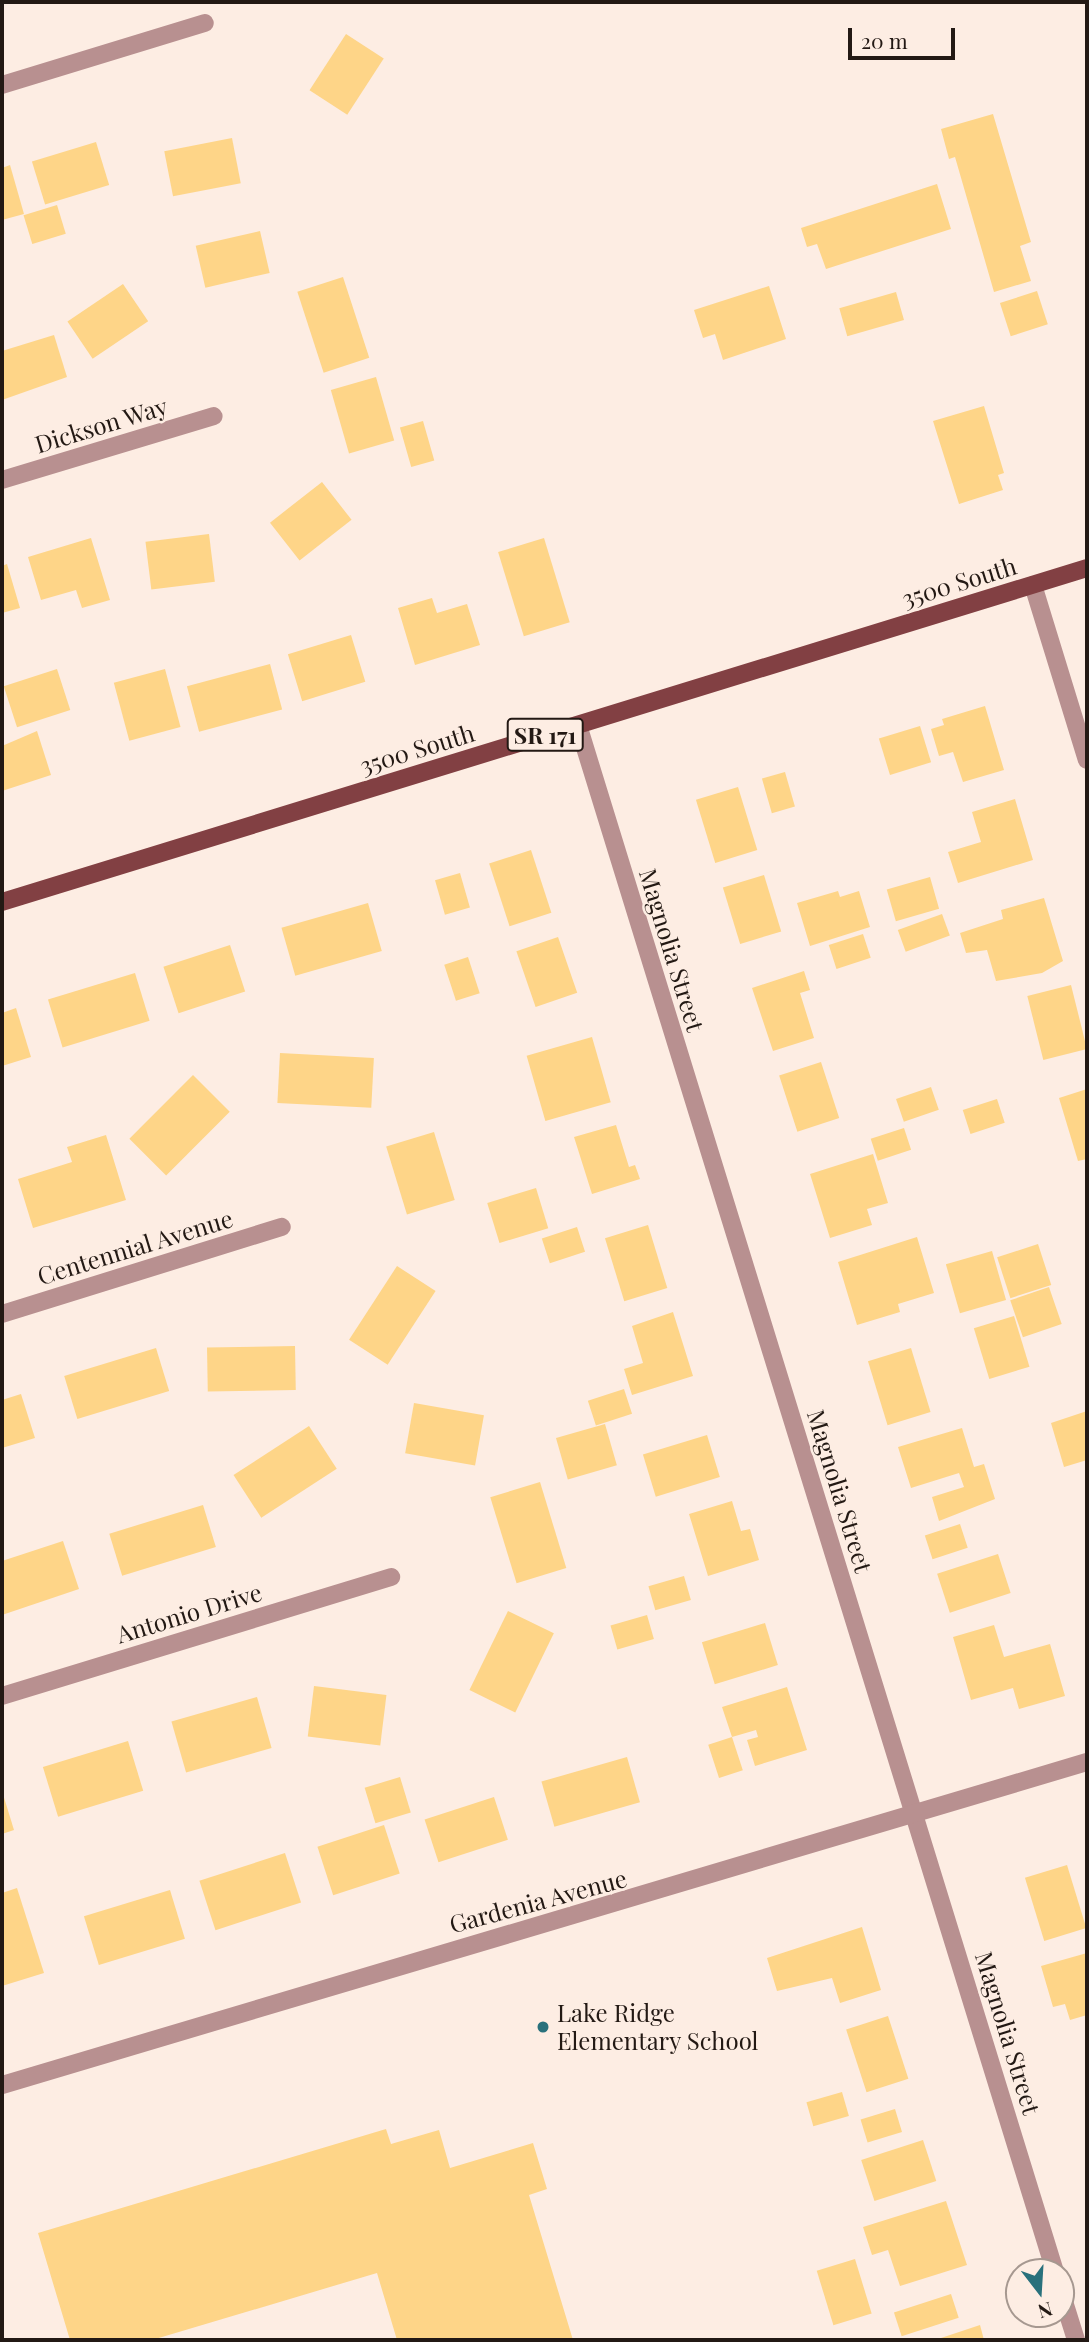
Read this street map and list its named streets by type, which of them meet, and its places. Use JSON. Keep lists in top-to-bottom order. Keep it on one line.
{"streets":{"main road":["3500 South","SR 171"],"street":["Dickson Way","Magnolia Street","Centennial Avenue","Antonio Drive","Gardenia Avenue"]},"crossings":[["3500 South","Magnolia Street"],["Magnolia Street","Gardenia Avenue"]],"places":["Lake Ridge Elementary School"],"scale_bar":"20 m","north":"bottom"}
